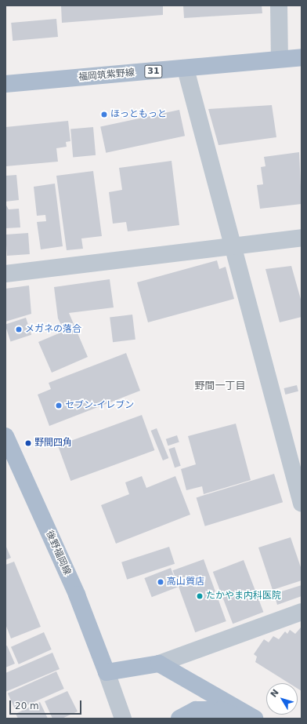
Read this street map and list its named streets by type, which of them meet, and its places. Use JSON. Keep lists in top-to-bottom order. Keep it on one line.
{"streets":{"main road":["31","福岡筑紫野線","後野福岡線"]},"districts":["野間一丁目"],"places":["ほっともっと","メガネの落合","セブン-イレブン","野間四角","高山質店","たかやま内科医院"],"scale_bar":"20 m","north":"top left"}
